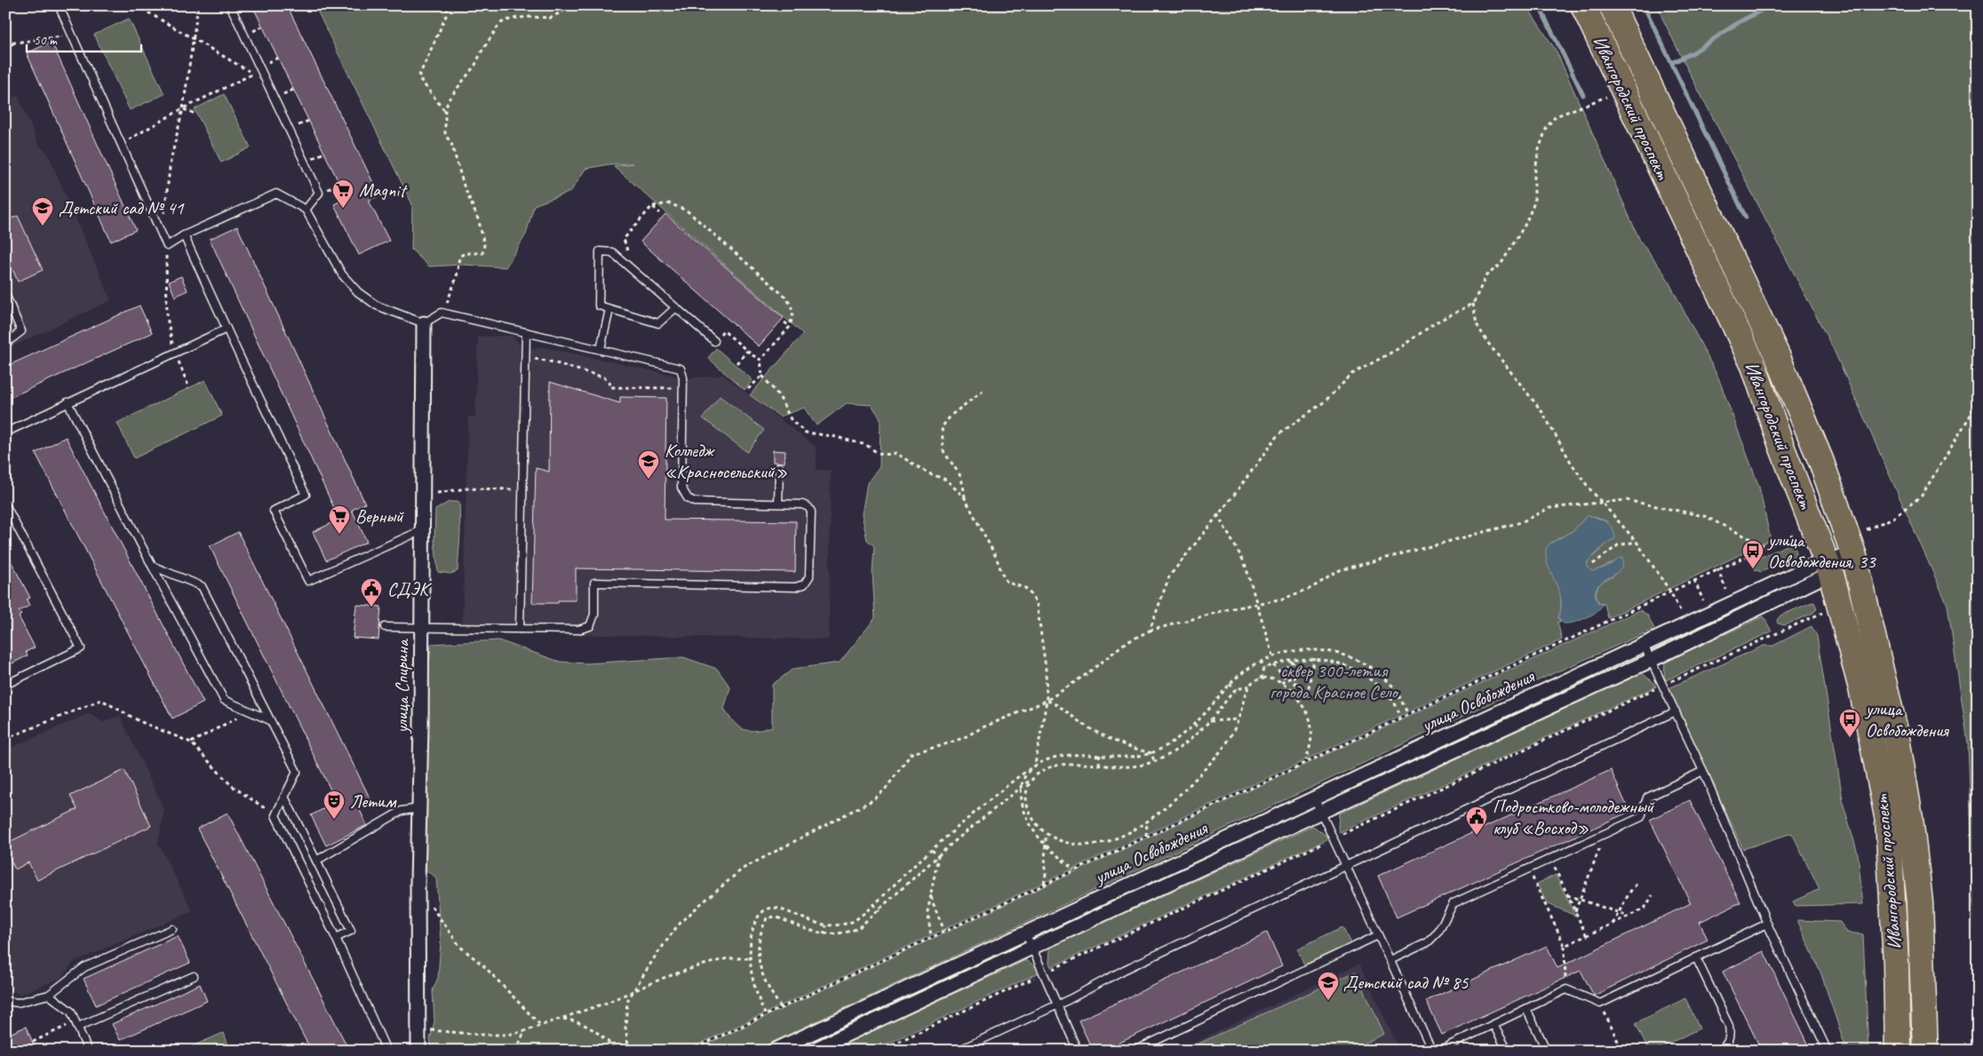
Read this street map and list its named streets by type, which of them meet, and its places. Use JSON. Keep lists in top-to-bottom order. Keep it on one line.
{"streets":{"highway":["Ивангородский проспект"],"street":["улица Спирина","улица Освобождения"]},"crossings":[["Ивангородский проспект","улица Освобождения"]],"parks":["сквер 300-летия города Красное Село"],"places":{"supermarket":["Magnit","Верный"],"school or university":["Детский сад № 41","Колледж «Красносельский»","Детский сад № 85"],"bus stop":["улица Освобождения, 33","улица Освобождения"],"public building":["СДЭК","Подростково-молодежный клуб «Восход»"],"theatre":["Летим"]},"scale_bar":"50 m"}
